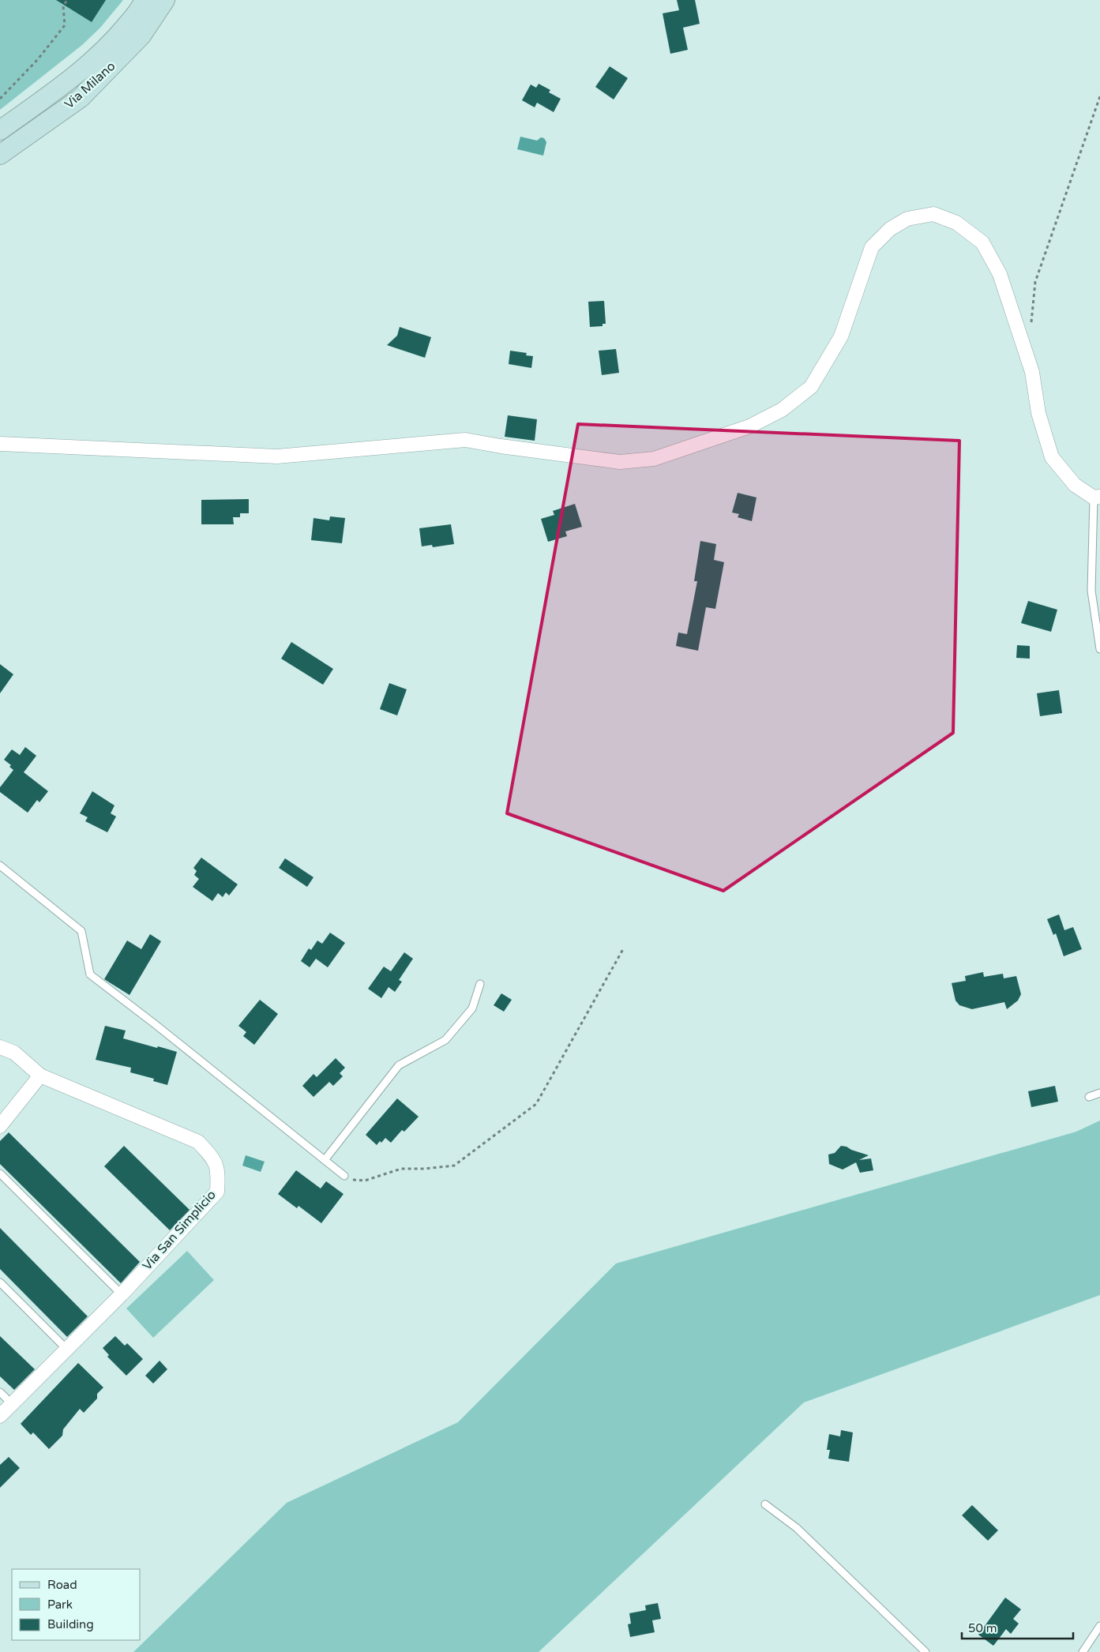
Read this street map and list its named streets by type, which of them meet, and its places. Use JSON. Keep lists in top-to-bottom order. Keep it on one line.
{"streets":{"main road":["Via Milano"],"street":["Via San Simplicio"]},"legend":["Road","Park","Building"],"scale_bar":"50 m"}
